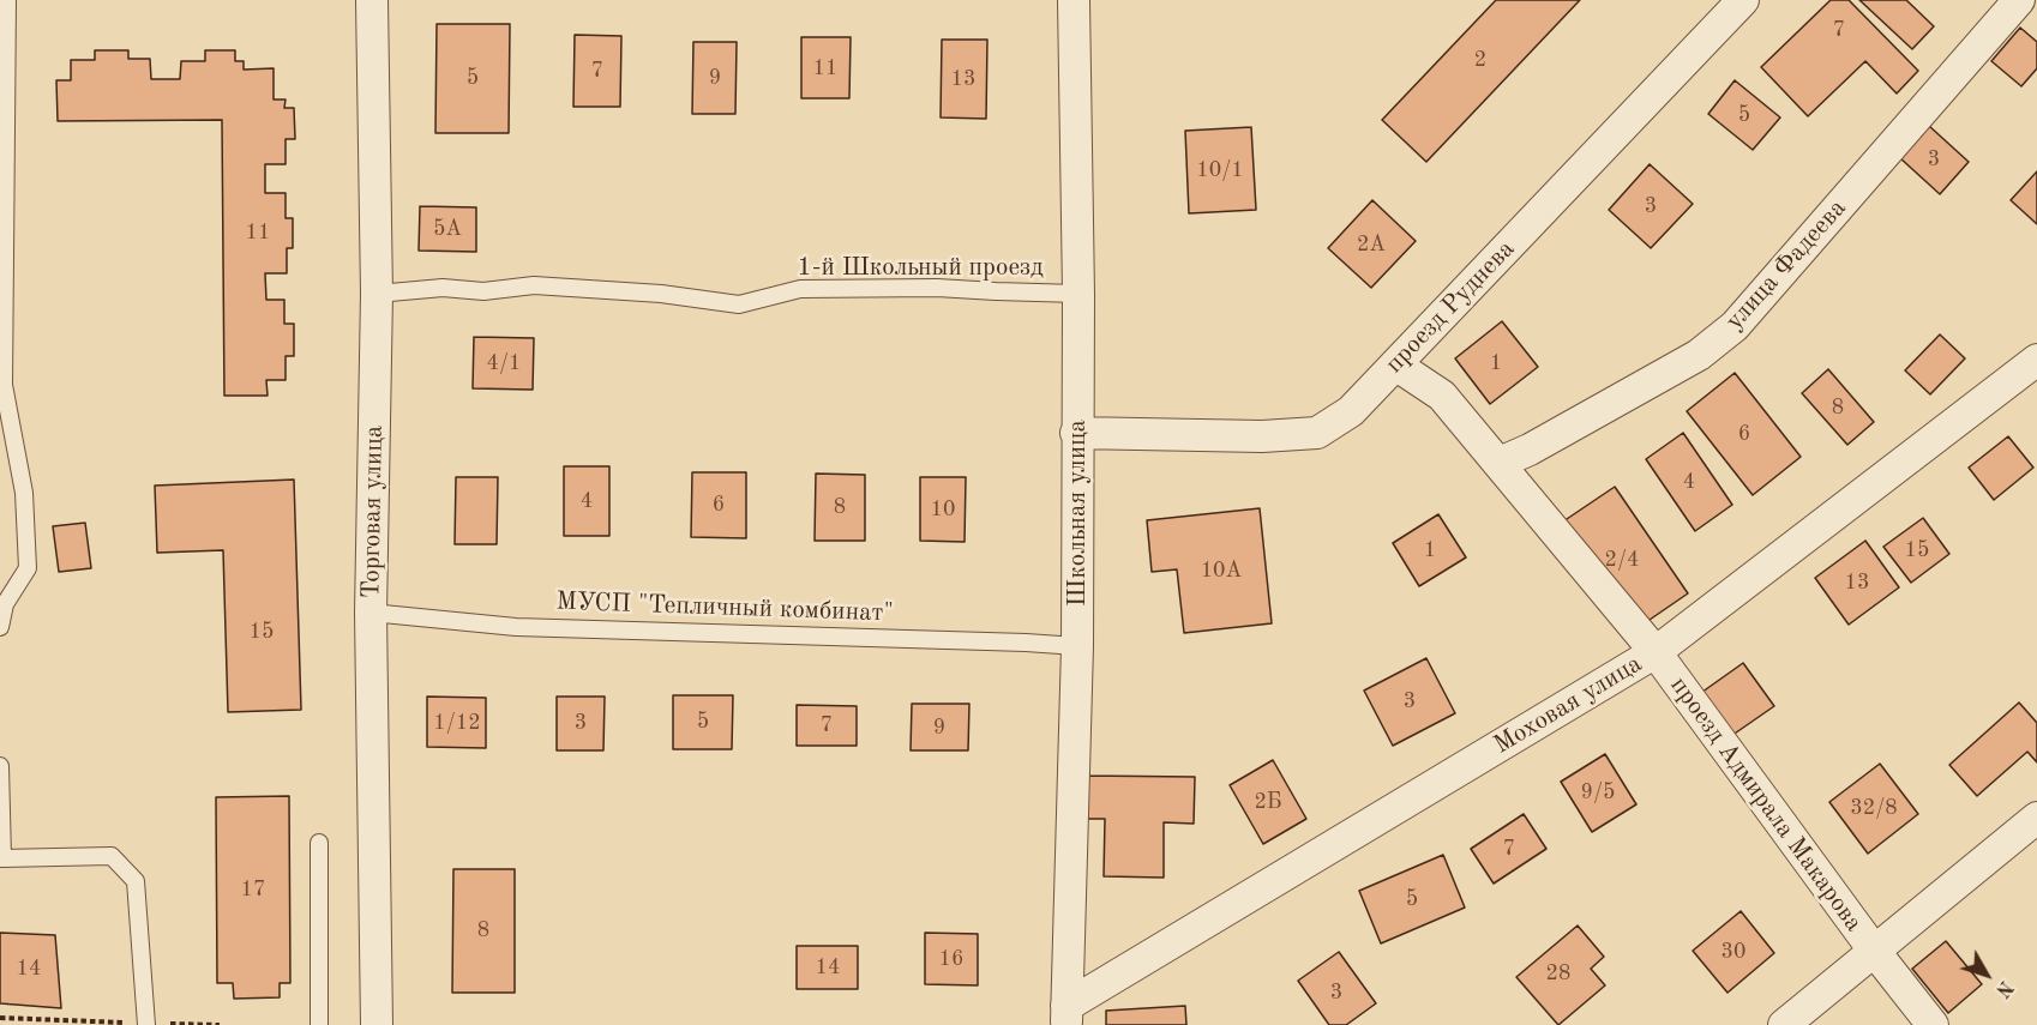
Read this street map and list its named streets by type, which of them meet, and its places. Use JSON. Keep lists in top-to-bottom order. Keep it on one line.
{"streets":{"street":["улица Фадеева","проезд Руднева","Торговая улица","Школьная улица","Моховая улица","проезд Адмирала Макарова"],"lane":["1-й Школьный проезд","МУСП \"Тепличный комбинат\""]},"crossings":[["улица Фадеева","проезд Адмирала Макарова"],["1-й Школьный проезд","Торговая улица"],["1-й Школьный проезд","Школьная улица"],["проезд Руднева","Школьная улица"],["проезд Руднева","проезд Адмирала Макарова"],["Торговая улица","МУСП \"Тепличный комбинат\""],["Школьная улица","МУСП \"Тепличный комбинат\""],["Школьная улица","Моховая улица"],["Моховая улица","проезд Адмирала Макарова"]],"house_numbers":["7","2","11","7","5","9","13","5","3","10/1","3","5А","11","2А","4/1","1","8","6","4","4","6","8","10","1","15","2/4","10А","13","15","3","5","1/12","3","7","9","9/5","2Б","32/8","7","17","5","8","30","16","14","14","28","3"],"north":"bottom right"}
